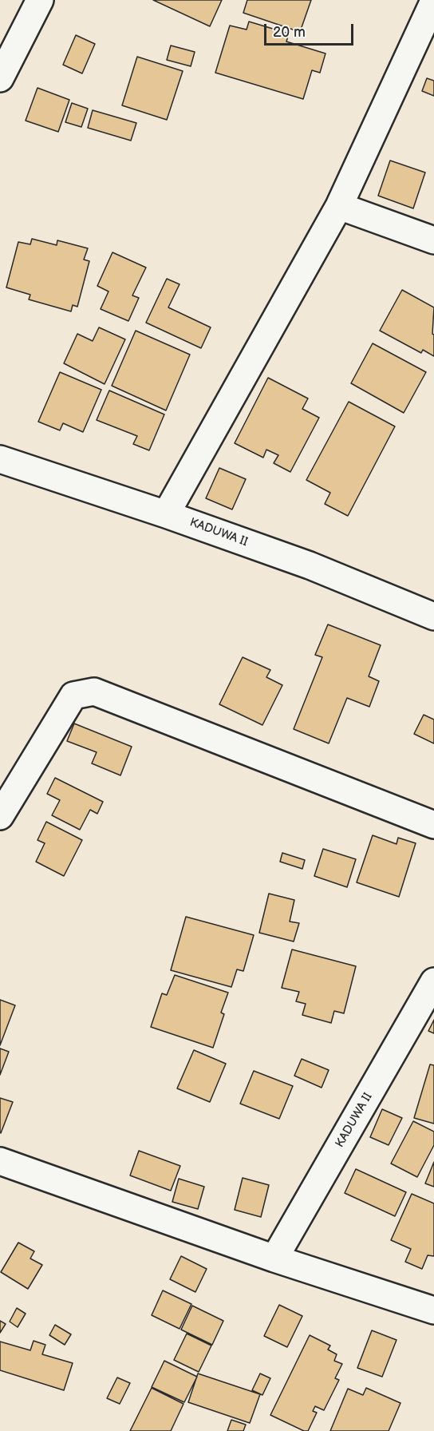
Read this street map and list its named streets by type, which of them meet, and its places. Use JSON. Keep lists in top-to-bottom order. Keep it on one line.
{"streets":{"street":["KADUWA II"]},"scale_bar":"20 m"}
